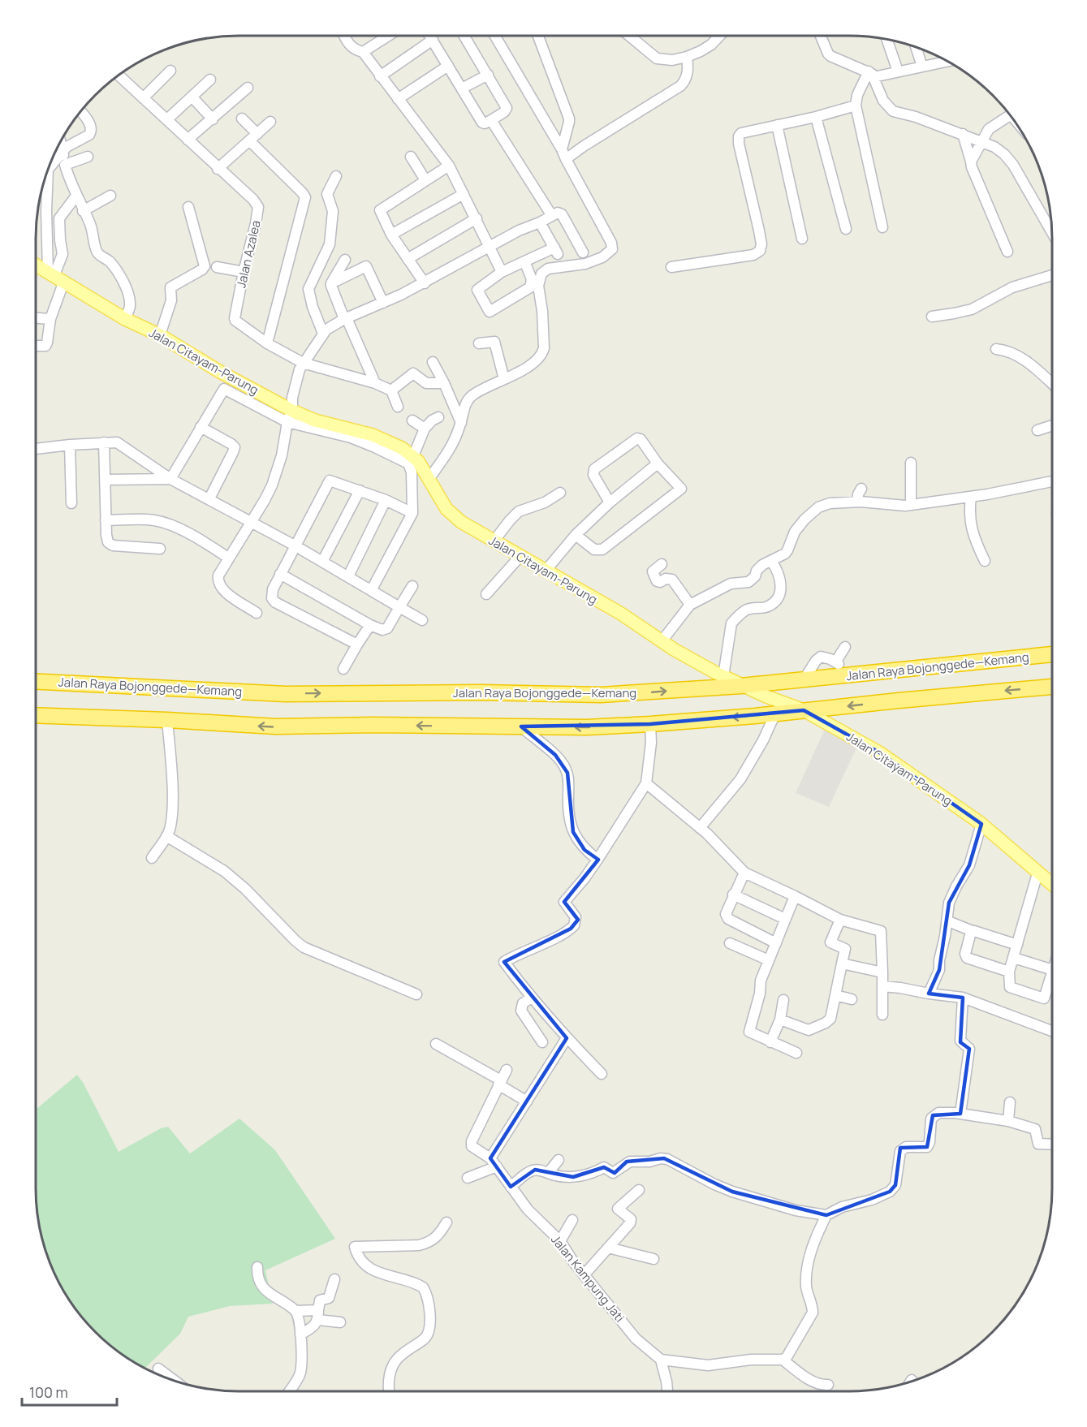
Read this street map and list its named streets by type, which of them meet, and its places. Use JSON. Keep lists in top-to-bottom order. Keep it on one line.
{"streets":{"highway":["Jalan Raya Bojonggede—Kemang"],"main road":["Jalan Citayam-Parung"],"street":["Jalan Azalea","Jalan Kampung Jati"]},"crossings":[["Jalan Citayam-Parung","Jalan Raya Bojonggede—Kemang"]],"scale_bar":"100 m"}
